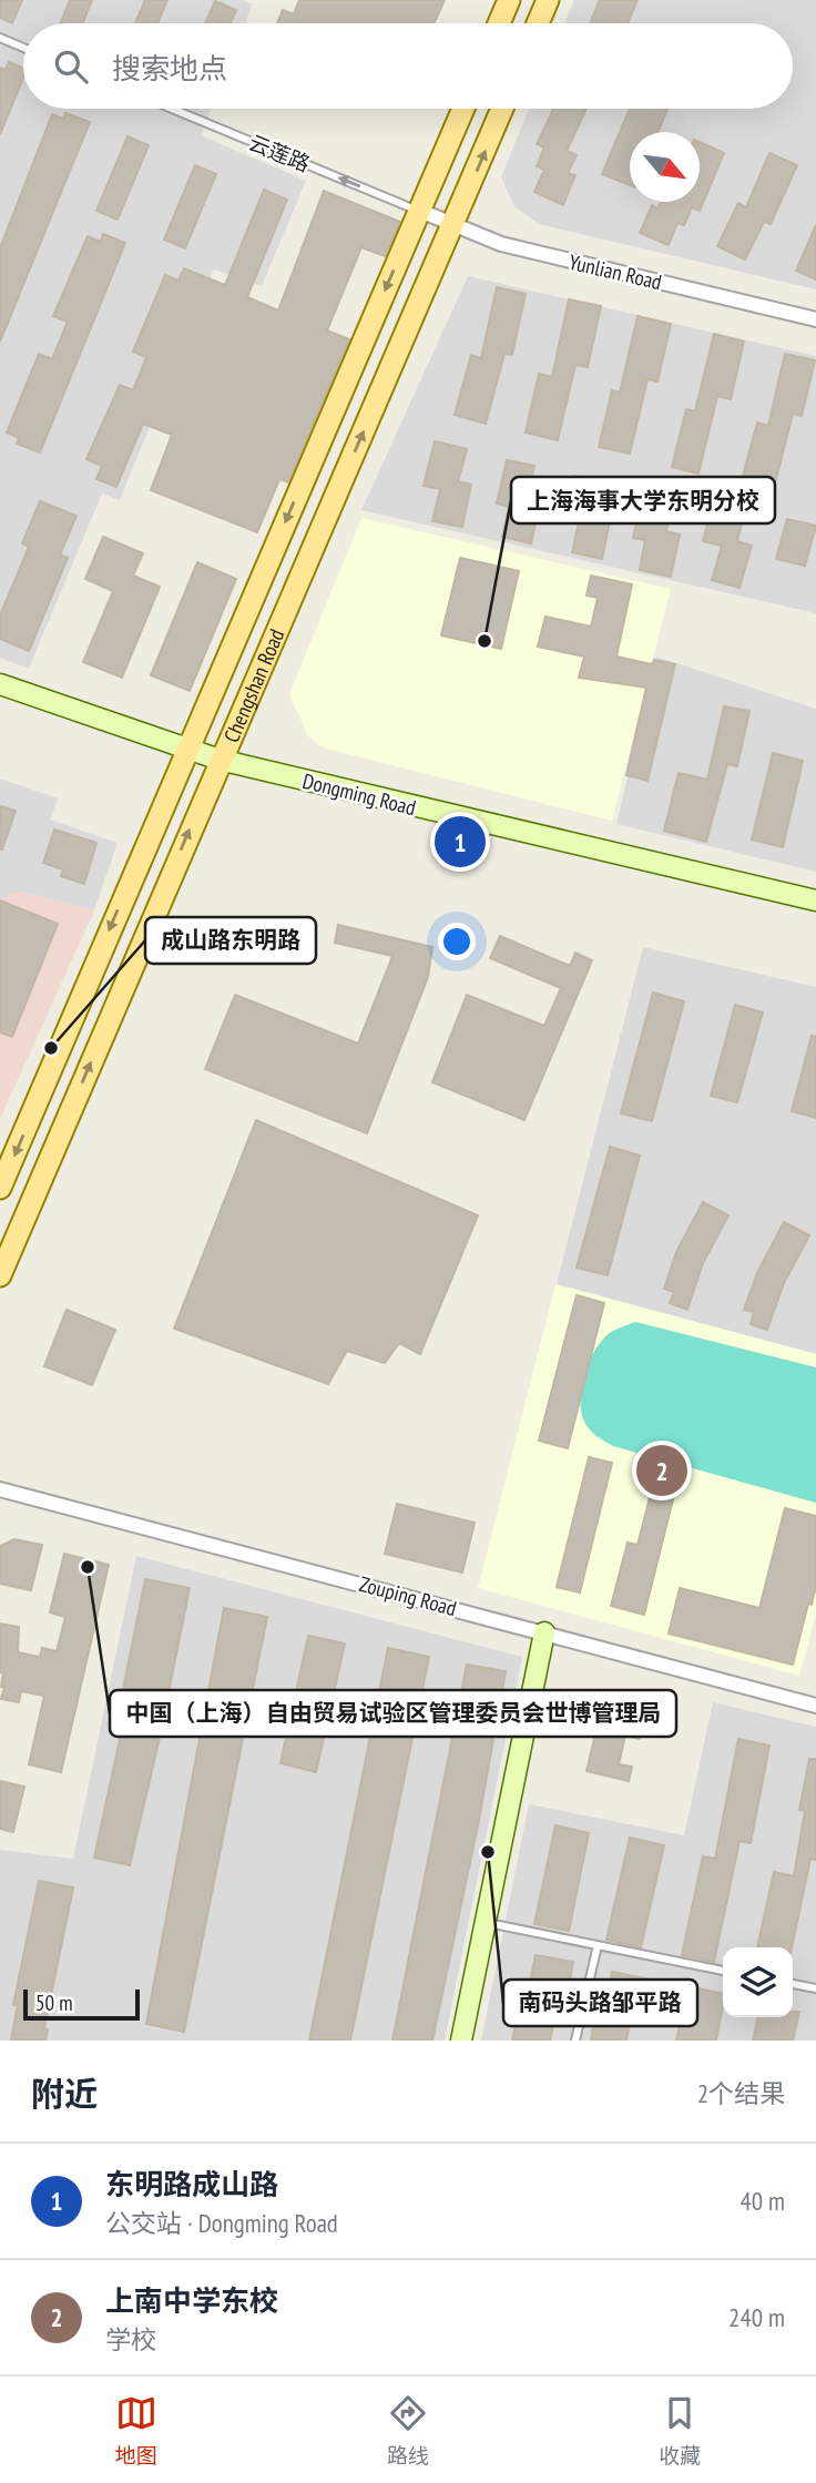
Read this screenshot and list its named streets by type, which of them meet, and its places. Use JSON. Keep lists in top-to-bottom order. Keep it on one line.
{"streets":{"main road":["Chengshan Road","Dongming Road"],"street":["Yunlian Road","Zouping Road"],"lane":["云莲路"]},"crossings":[["云莲路","Yunlian Road"],["云莲路","Chengshan Road"],["Yunlian Road","Chengshan Road"],["Chengshan Road","Dongming Road"]],"one_way":["云莲路"],"places":["上海海事大学东明分校","成山路东明路","中国（上海）自由贸易试验区管理委员会世博管理局","南码头路邹平路"],"scale_bar":"50 m","north":"bottom right","page":{"search":"搜索地点","pins":["1","2"],"scale":"50 m","heading":["附近","2个结果"],"list":[{"mark":"1","name":"东明路成山路","note":"公交站 · Dongming Road","value":"40 m"},{"mark":"2","name":"上南中学东校","note":"学校","value":"240 m"}],"nav":["地图","路线","收藏"]}}
